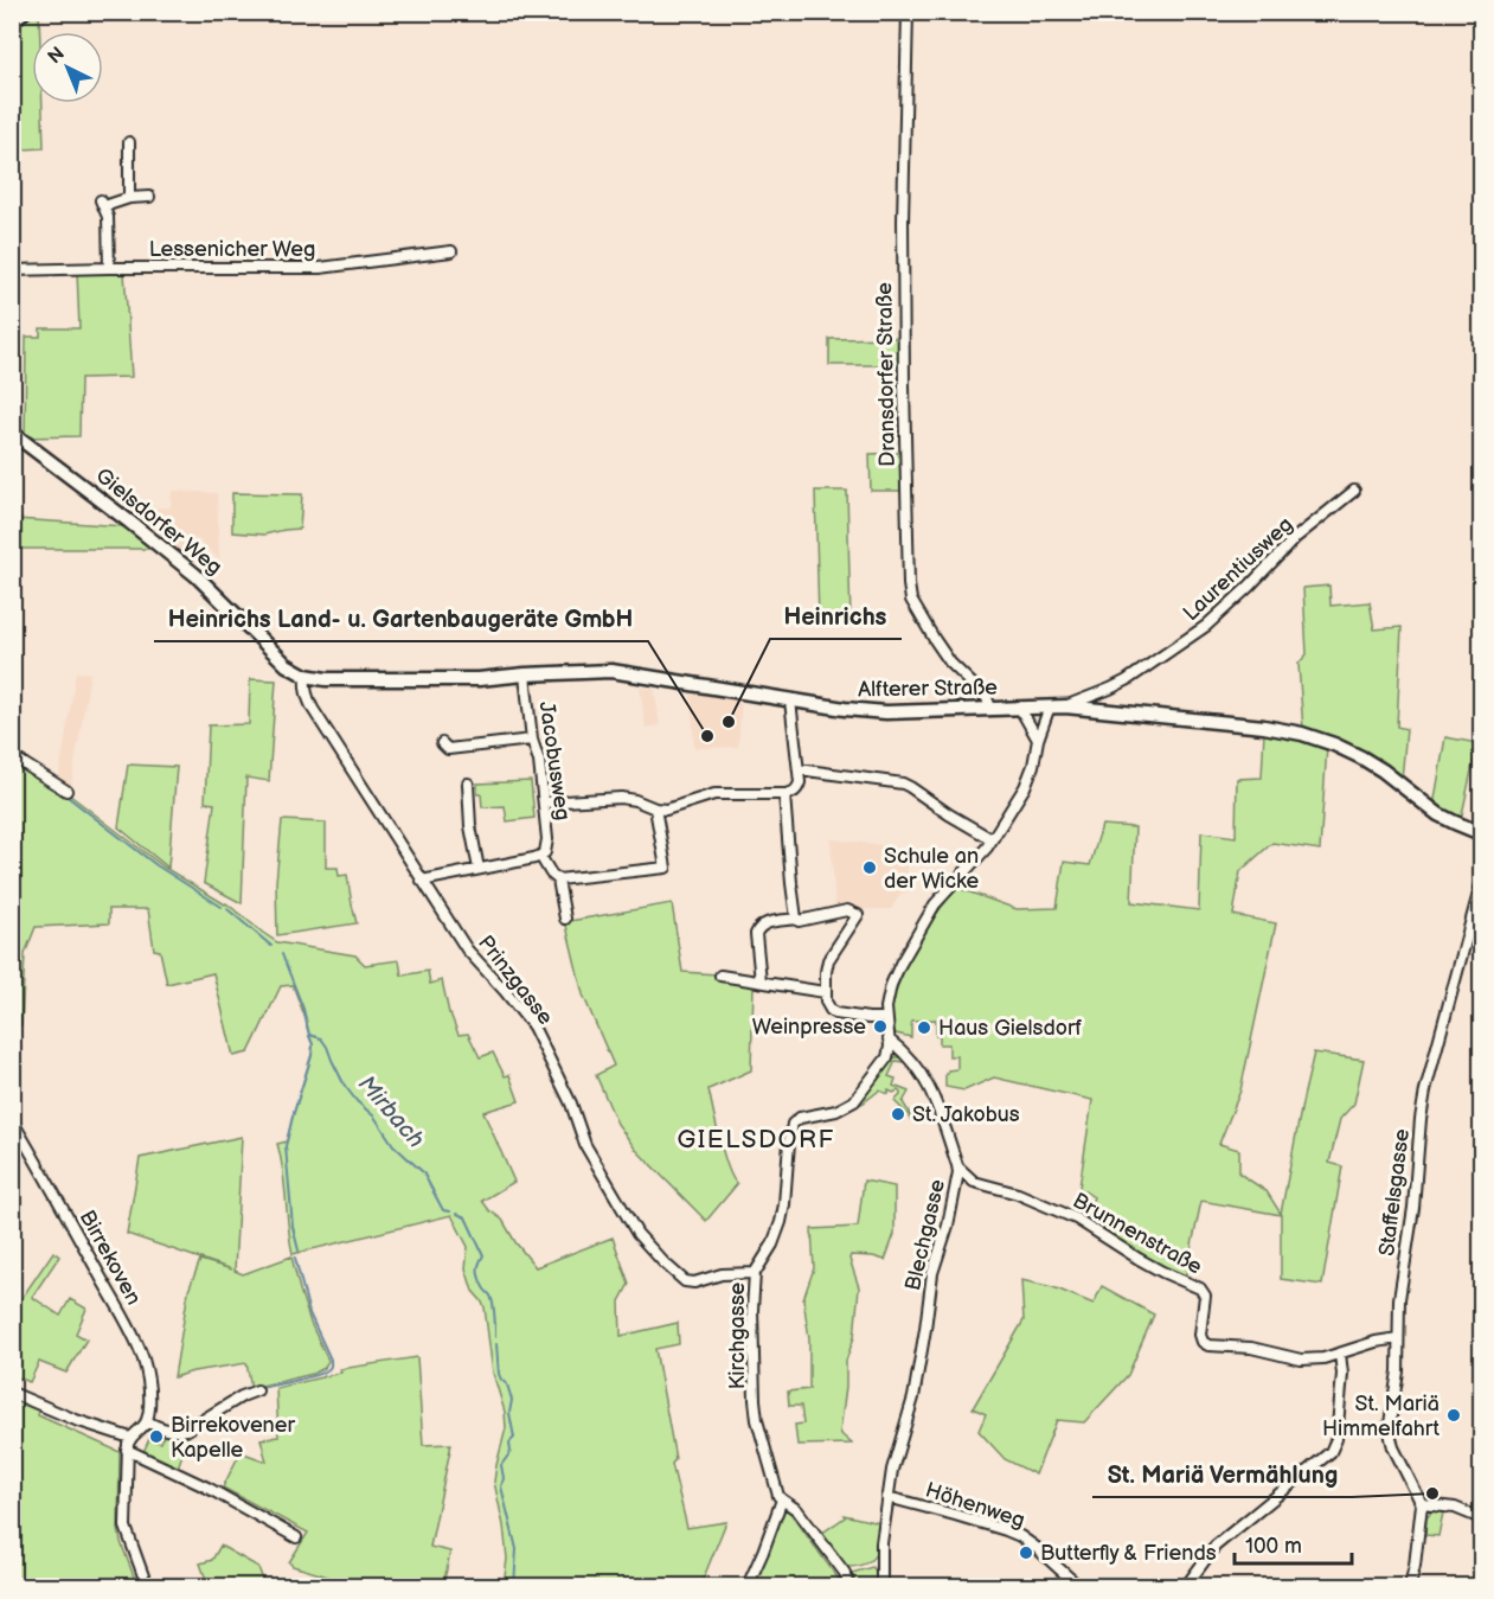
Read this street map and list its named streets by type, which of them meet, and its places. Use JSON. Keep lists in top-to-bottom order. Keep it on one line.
{"streets":{"street":["Lessenicher Weg","Dransdorfer Straße","Gielsdorfer Weg","Laurentiusweg","Alfterer Straße","Jacobusweg","Prinzgasse","Staffelsgasse","Brunnenstraße","Blechgasse","Birrekoven","Kirchgasse","Höhenweg"]},"crossings":[["Dransdorfer Straße","Alfterer Straße"],["Gielsdorfer Weg","Alfterer Straße"],["Gielsdorfer Weg","Prinzgasse"],["Laurentiusweg","Alfterer Straße"],["Alfterer Straße","Jacobusweg"],["Alfterer Straße","Prinzgasse"],["Alfterer Straße","Kirchgasse"],["Prinzgasse","Kirchgasse"],["Staffelsgasse","Brunnenstraße"],["Brunnenstraße","Blechgasse"],["Blechgasse","Kirchgasse"],["Blechgasse","Höhenweg"]],"districts":["GIELSDORF"],"water":["Mirbach"],"places":["Heinrichs","Heinrichs Land- u. Gartenbaugeräte GmbH","Schule an der Wicke","Weinpresse","Haus Gielsdorf","St. Jakobus","St. Mariä Himmelfahrt","Birrekovener Kapelle","St. Mariä Vermählung","Butterfly & Friends"],"scale_bar":"100 m","north":"top left"}
